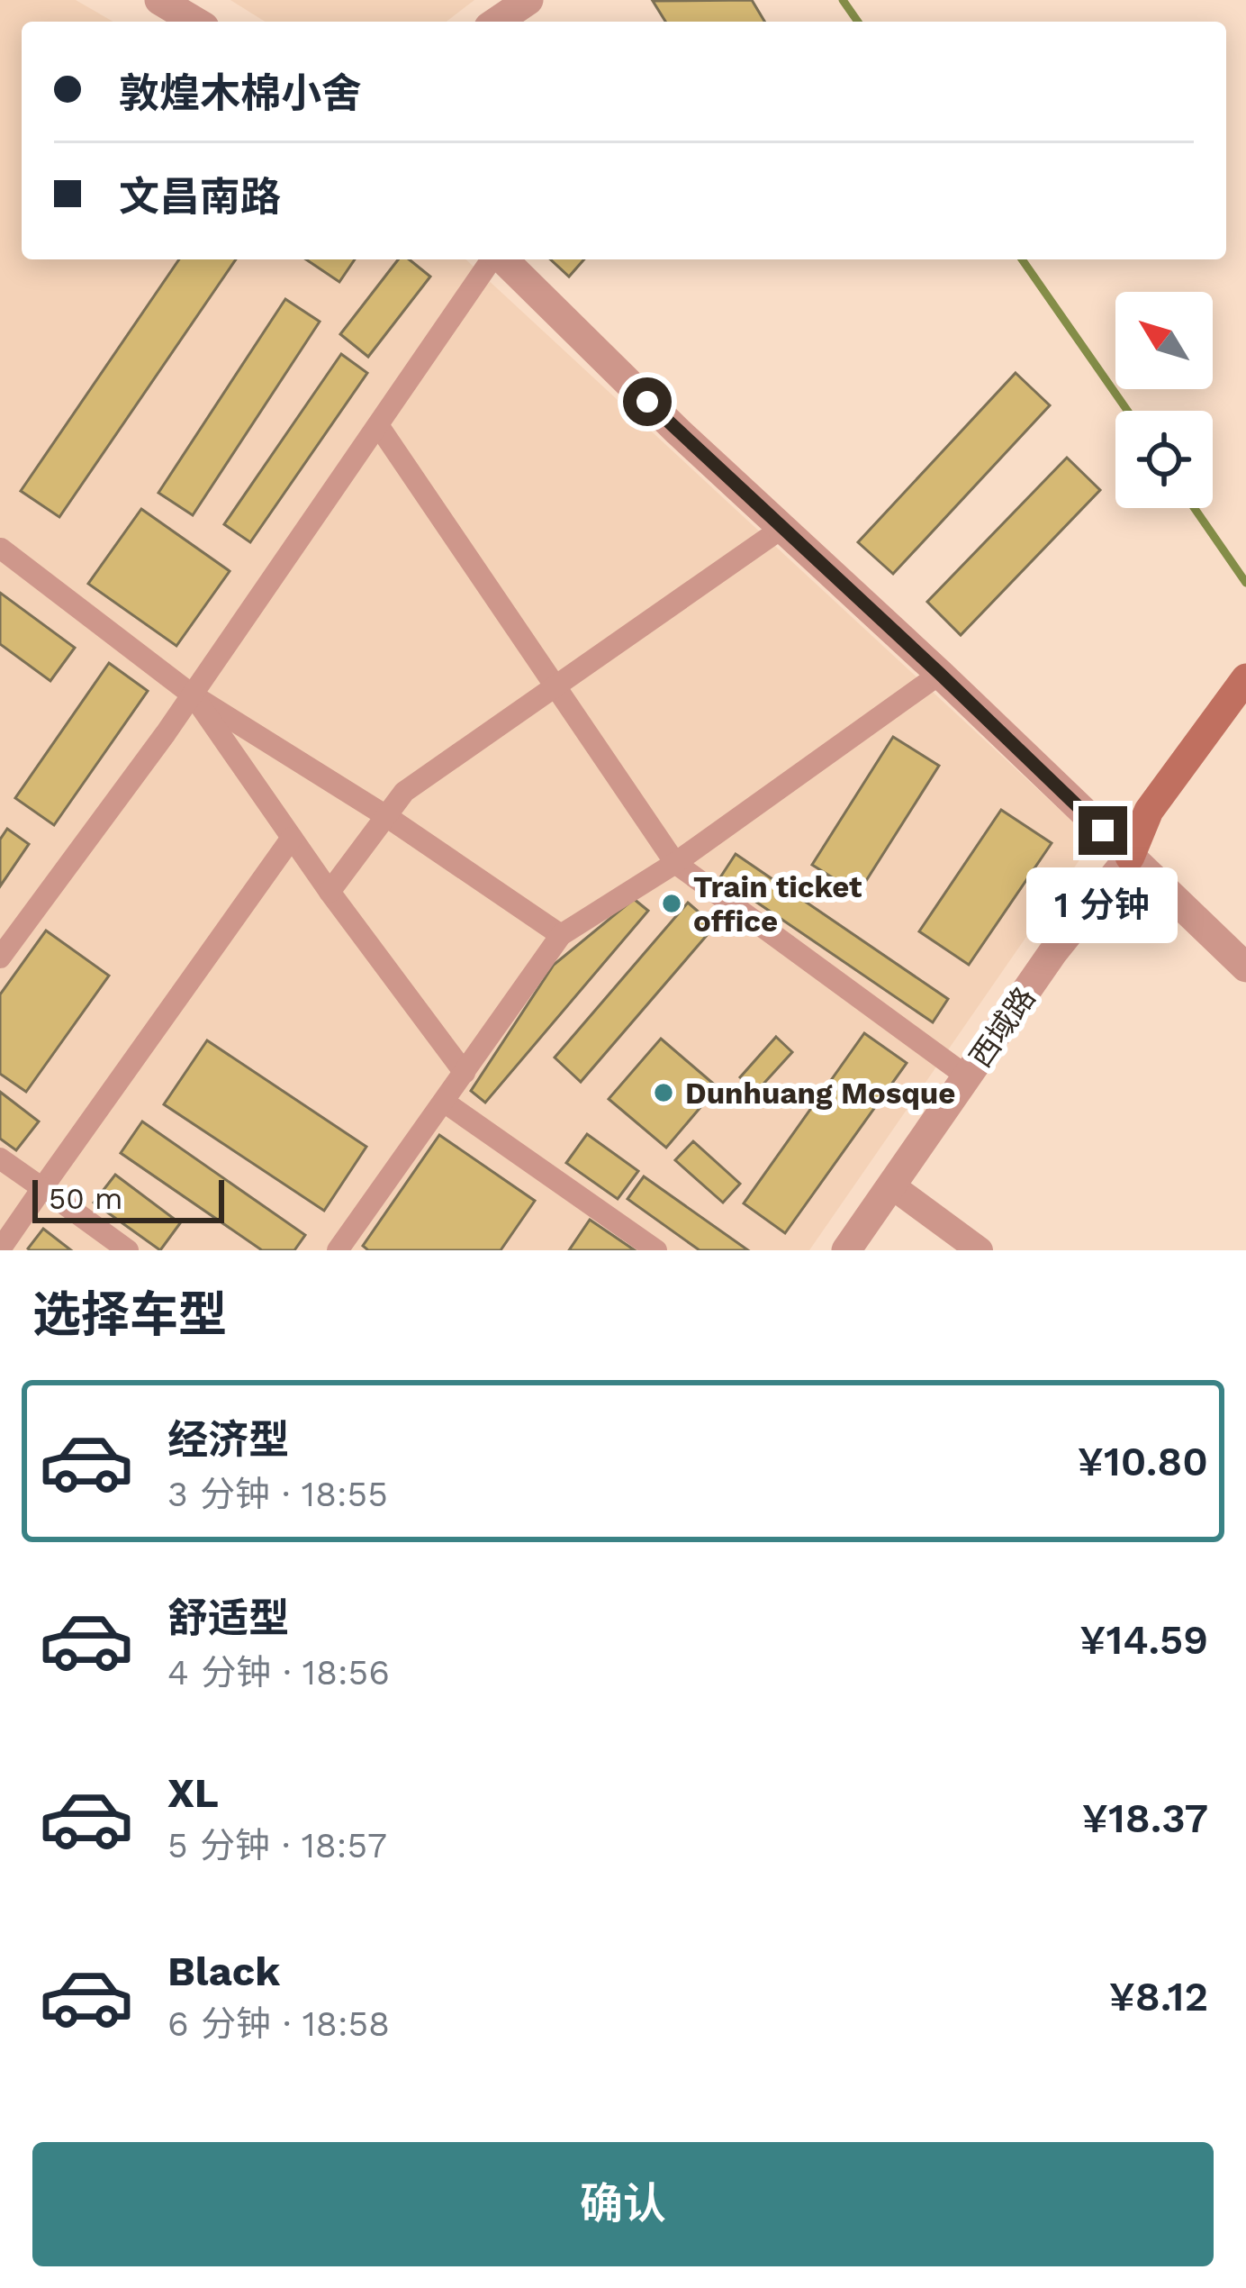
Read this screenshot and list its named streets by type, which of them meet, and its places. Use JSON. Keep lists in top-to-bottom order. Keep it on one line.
{"streets":{"main road":["西域路"]},"places":["Train ticket office","Dunhuang Mosque"],"scale_bar":"50 m","north":"top left","page":{"banner":["敦煌木棉小舍","文昌南路"],"bubble":"1 分钟","scale":"50 m","heading":"选择车型","list":[{"name":"经济型","note":"3 分钟 · 18:55","value":"¥10.80"},{"name":"舒适型","note":"4 分钟 · 18:56","value":"¥14.59"},{"name":"XL","note":"5 分钟 · 18:57","value":"¥18.37"},{"name":"Black","note":"6 分钟 · 18:58","value":"¥8.12"}],"buttons":"确认"}}
